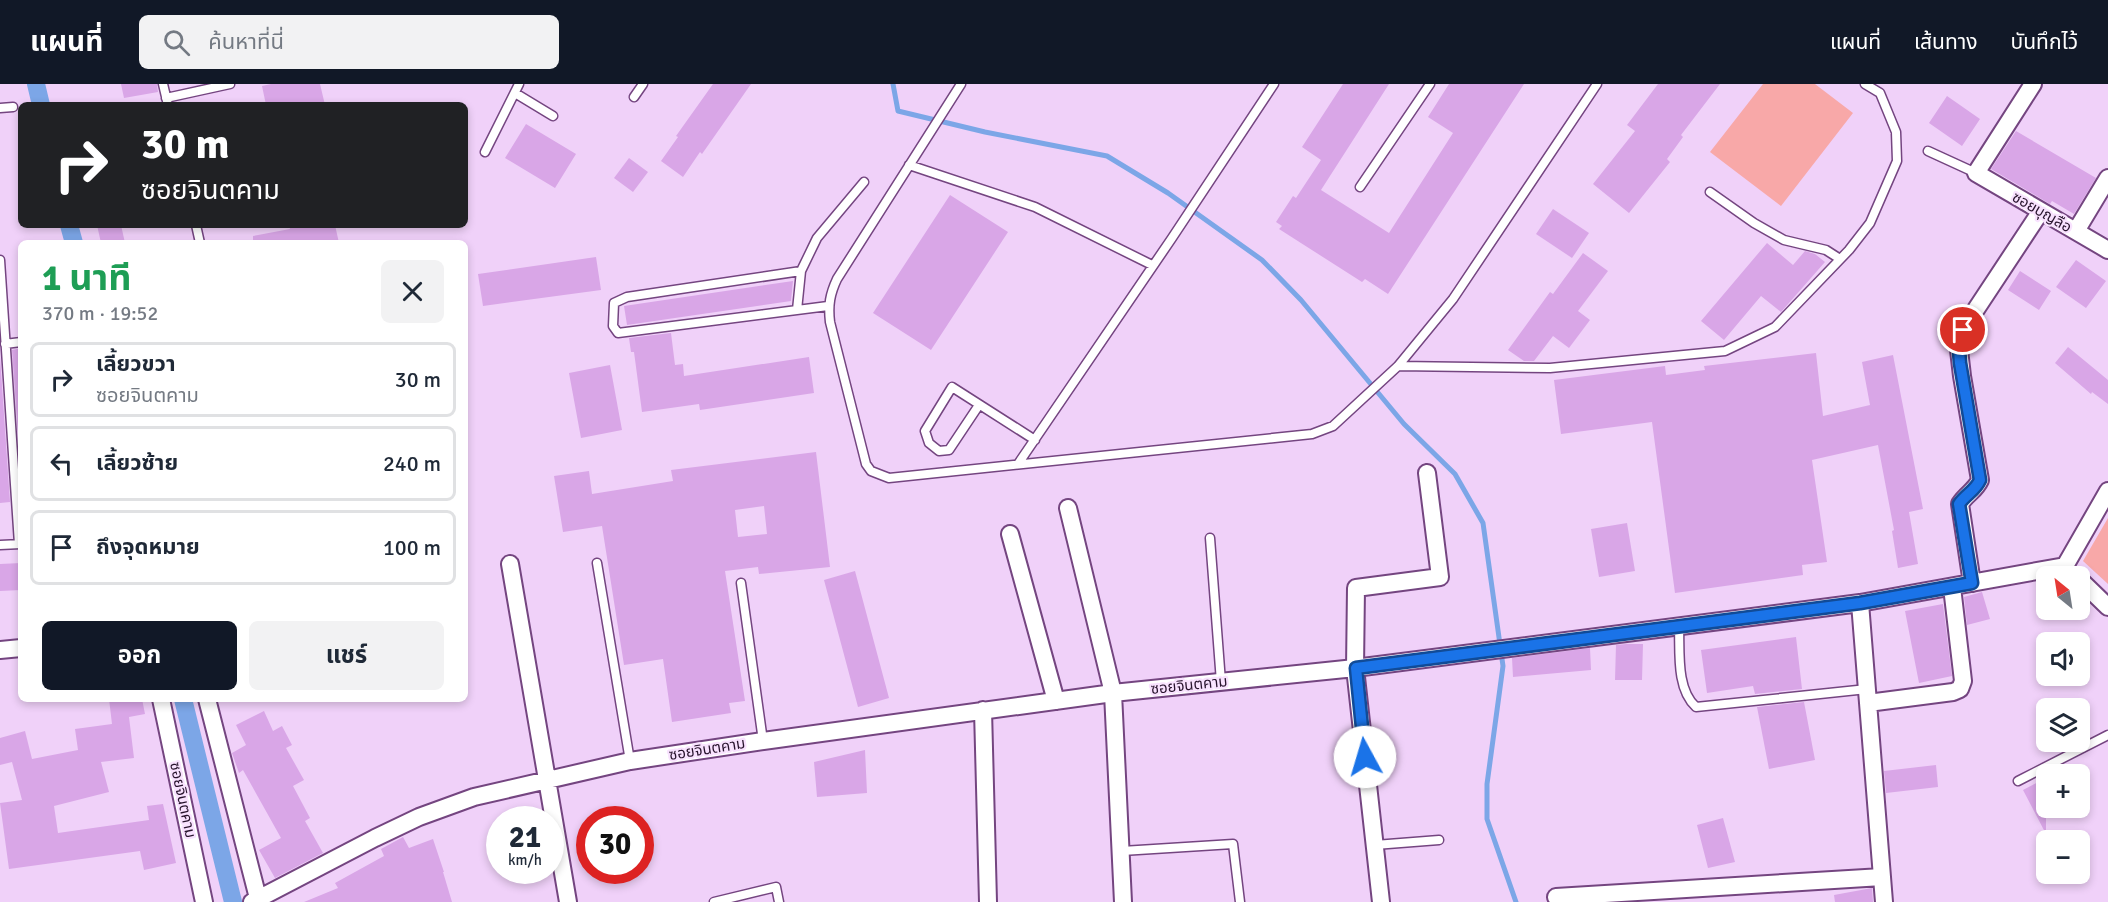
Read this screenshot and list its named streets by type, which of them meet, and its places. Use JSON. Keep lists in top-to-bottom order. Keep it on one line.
{"streets":{"street":["ซอยบุญลือ","ซอยจินตคาม"]},"north":"top left","page":{"header":"แผนที่","search":"ค้นหาที่นี่","nav":["แผนที่","เส้นทาง","บันทึกไว้"],"turn":["30 m","ซอยจินตคาม"],"heading":["1 นาที","370 m · 19:52"],"list":[{"name":"เลี้ยวขวา","note":"ซอยจินตคาม","value":"30 m"},{"name":"เลี้ยวซ้าย","value":"240 m"},{"name":"ถึงจุดหมาย","value":"100 m"}],"map_buttons":["+","−"],"buttons":["ออก","แชร์"],"speed":"21 km/h","limit":"30"}}
